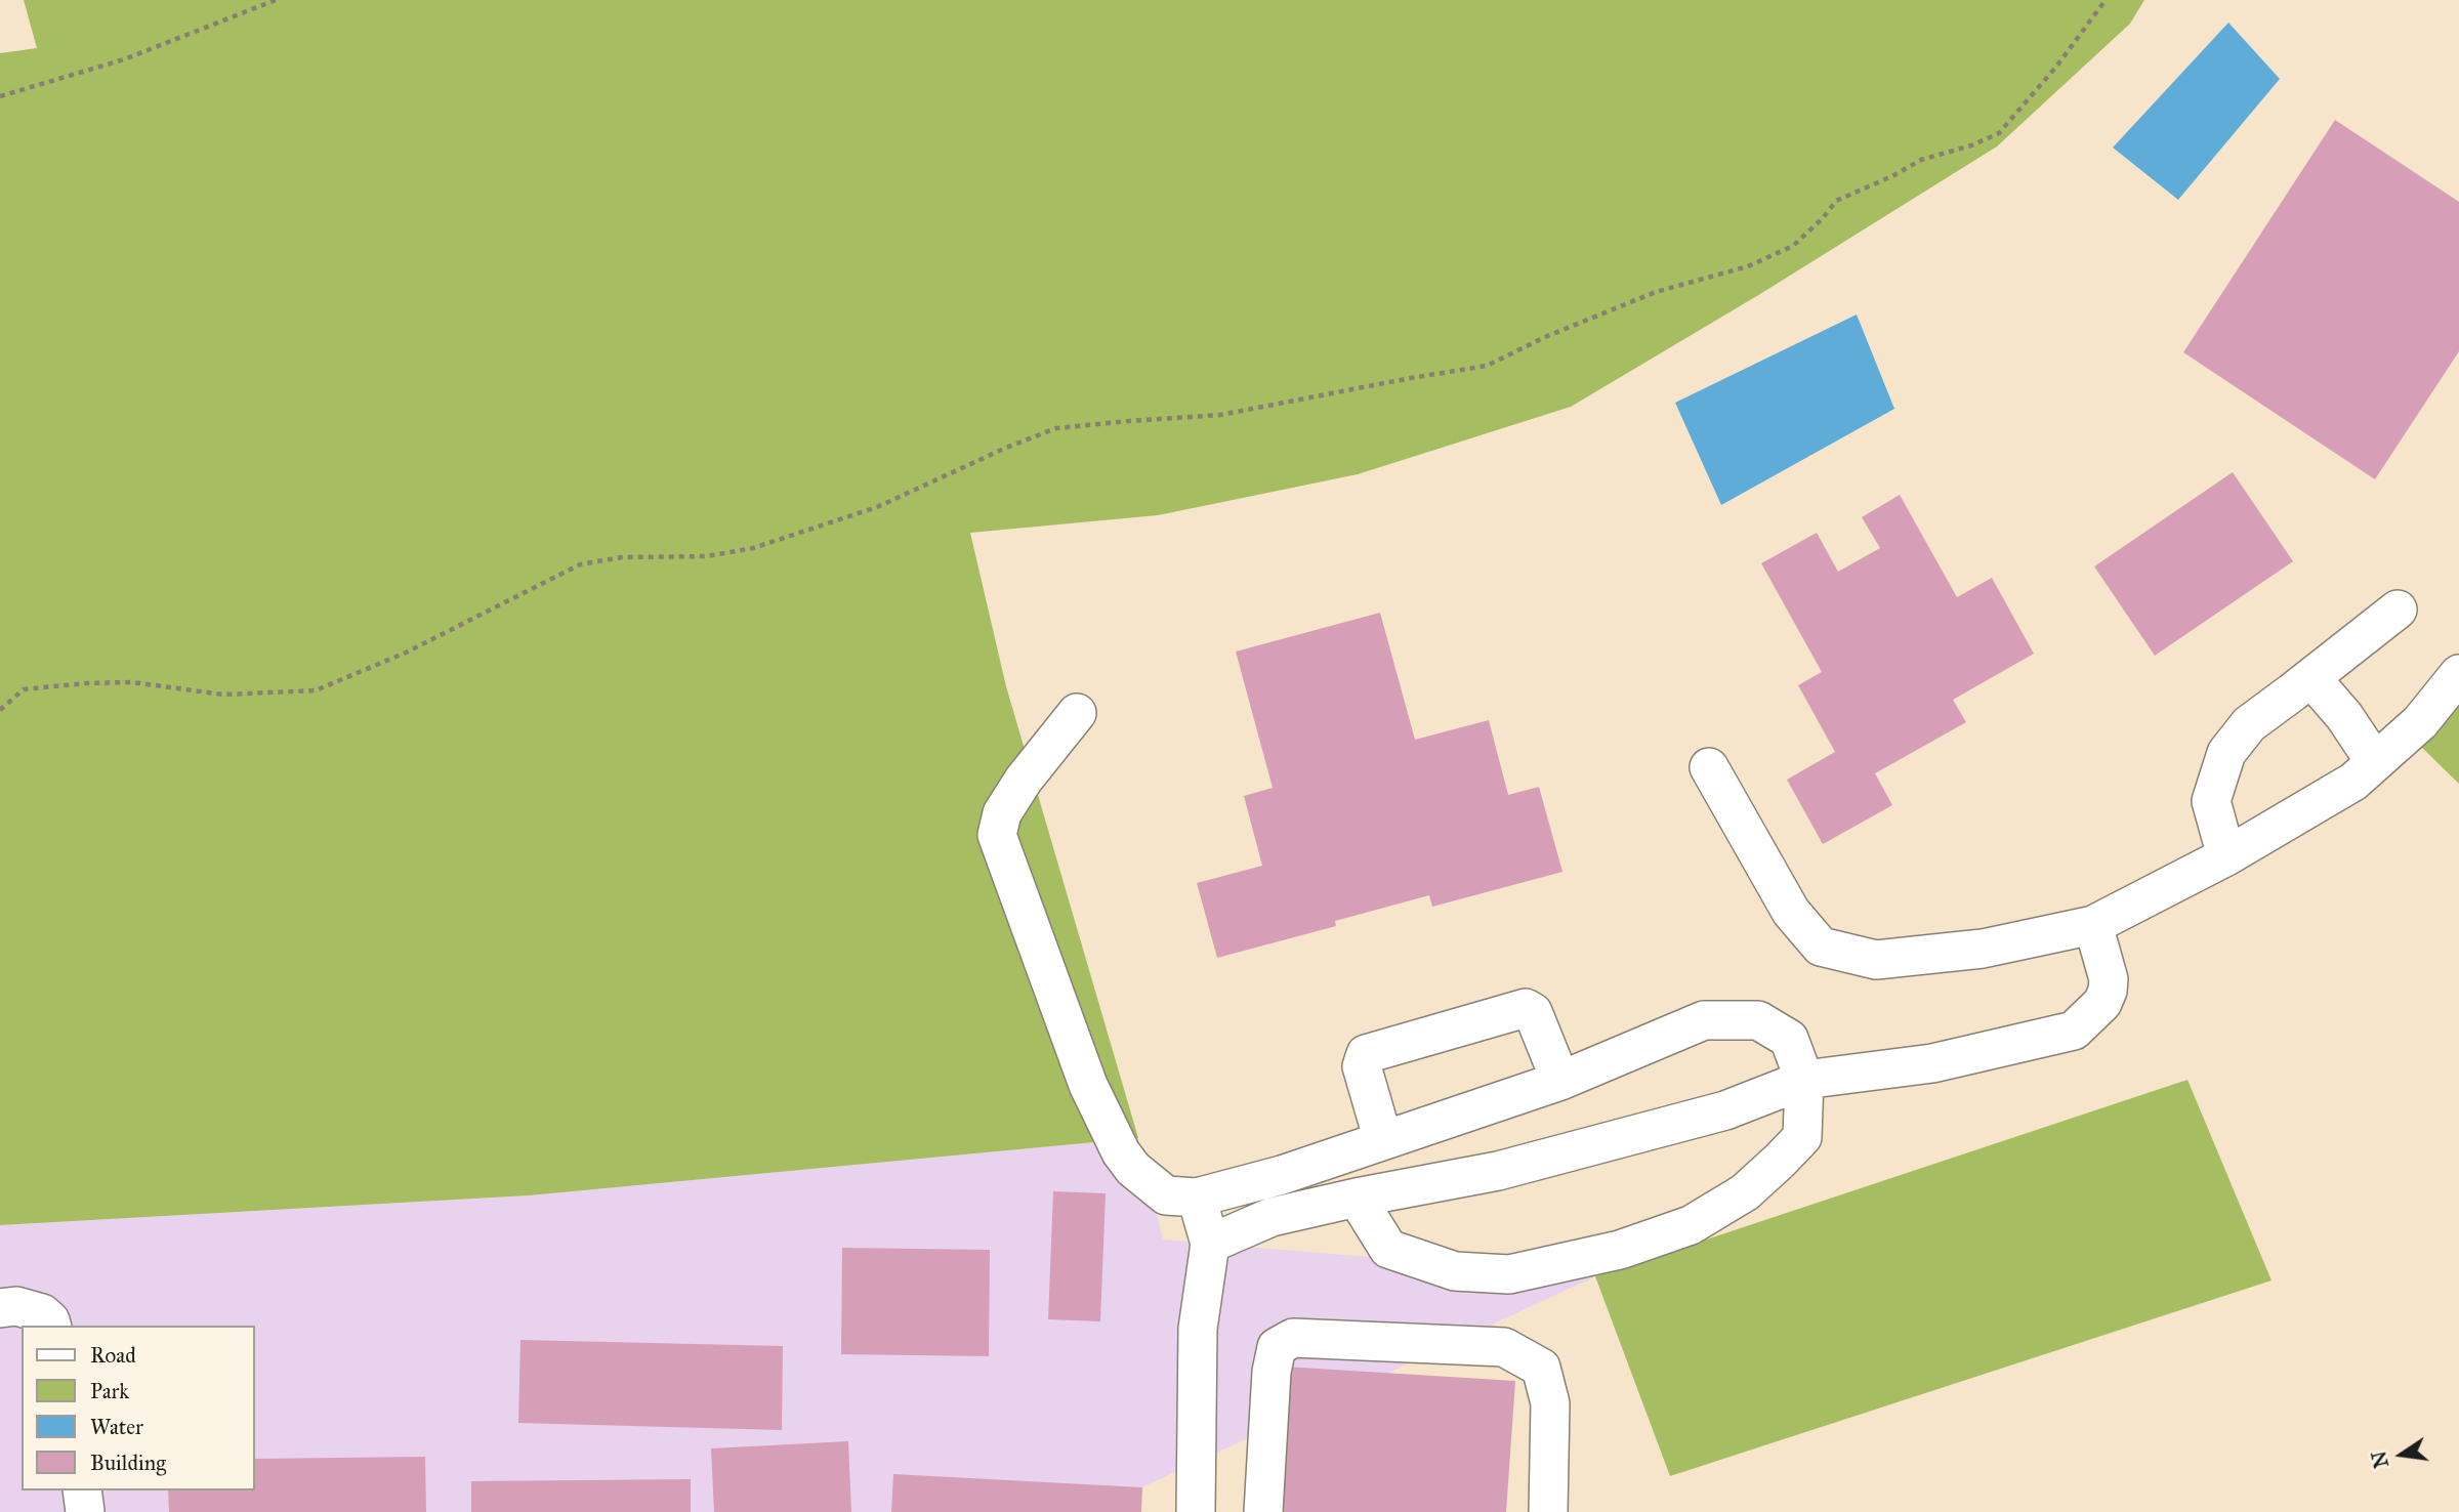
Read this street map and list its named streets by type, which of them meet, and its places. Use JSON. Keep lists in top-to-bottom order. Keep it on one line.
{"legend":["Road","Park","Water","Building"],"north":"left"}
